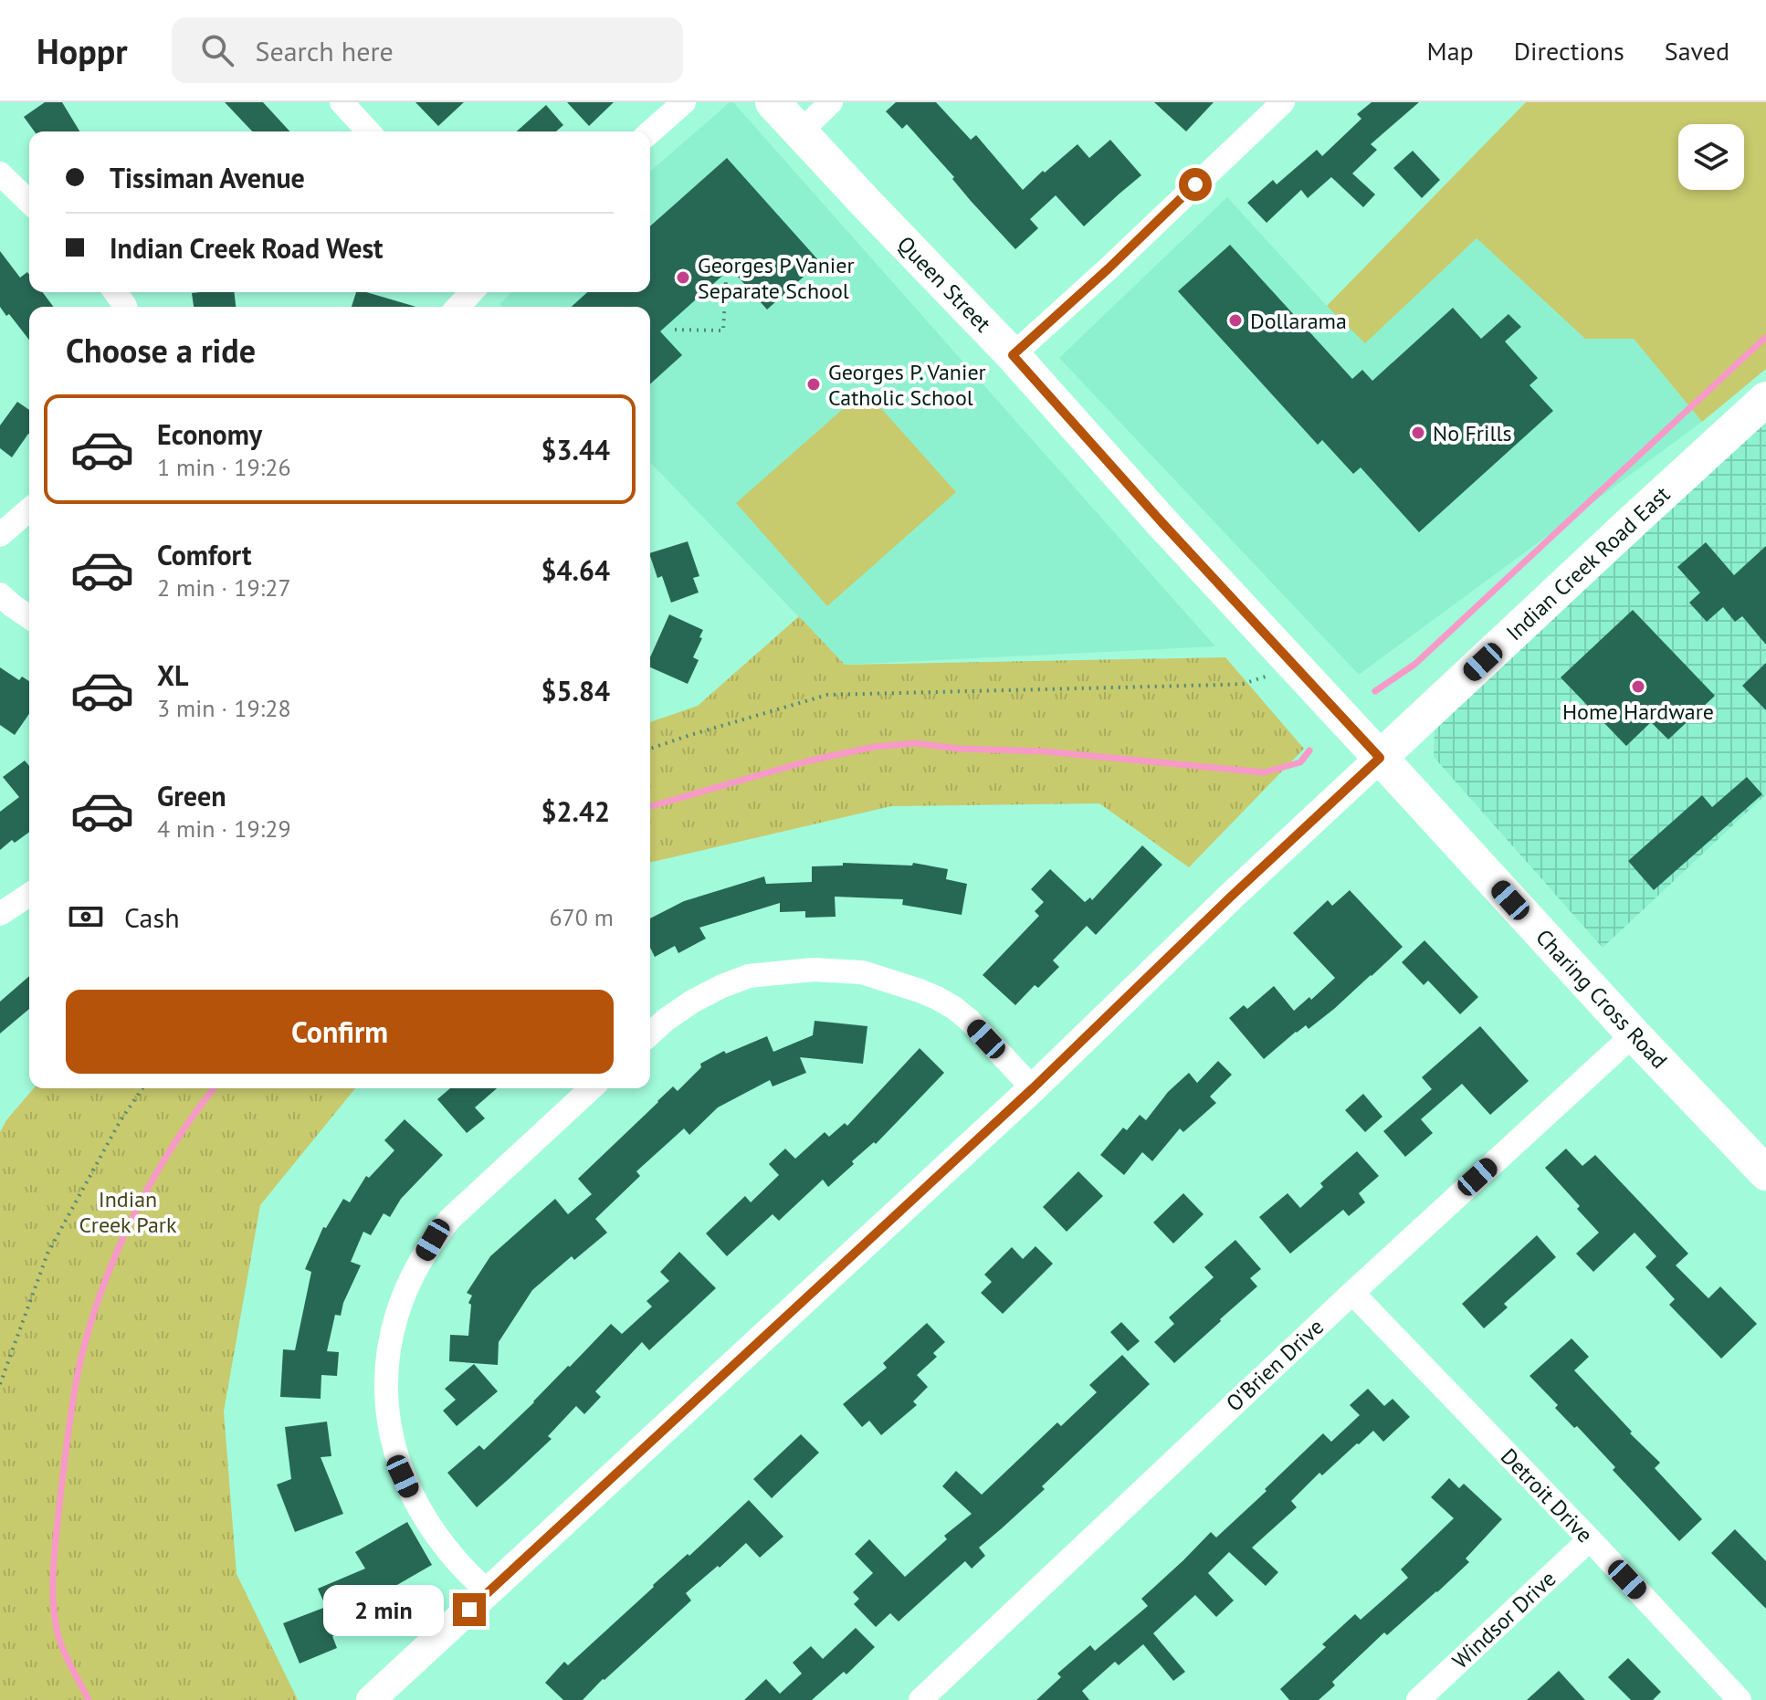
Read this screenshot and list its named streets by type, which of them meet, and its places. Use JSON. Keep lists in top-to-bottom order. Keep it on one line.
{"streets":{"main road":["Queen Street","Indian Creek Road East","Charing Cross Road"],"street":["O'Brien Drive","Detroit Drive","Windsor Drive"]},"crossings":[["Queen Street","Indian Creek Road East"],["Queen Street","Charing Cross Road"],["Indian Creek Road East","Charing Cross Road"],["Charing Cross Road","O'Brien Drive"],["O'Brien Drive","Detroit Drive"],["Detroit Drive","Windsor Drive"]],"parks":["Indian Creek Park"],"places":["Georges P Vanier Separate School","Dollarama","Georges P. Vanier Catholic School","No Frills","Home Hardware"],"page":{"header":"Hoppr","search":"Search here","nav":["Map","Directions","Saved"],"banner":["Tissiman Avenue","Indian Creek Road West"],"heading":"Choose a ride","list":[{"name":"Economy","note":"1 min · 19:26","value":"$3.44"},{"name":"Comfort","note":"2 min · 19:27","value":"$4.64"},{"name":"XL","note":"3 min · 19:28","value":"$5.84"},{"name":"Green","note":"4 min · 19:29","value":"$2.42"}],"pay":["Cash","670 m"],"buttons":"Confirm","bubble":"2 min"}}
